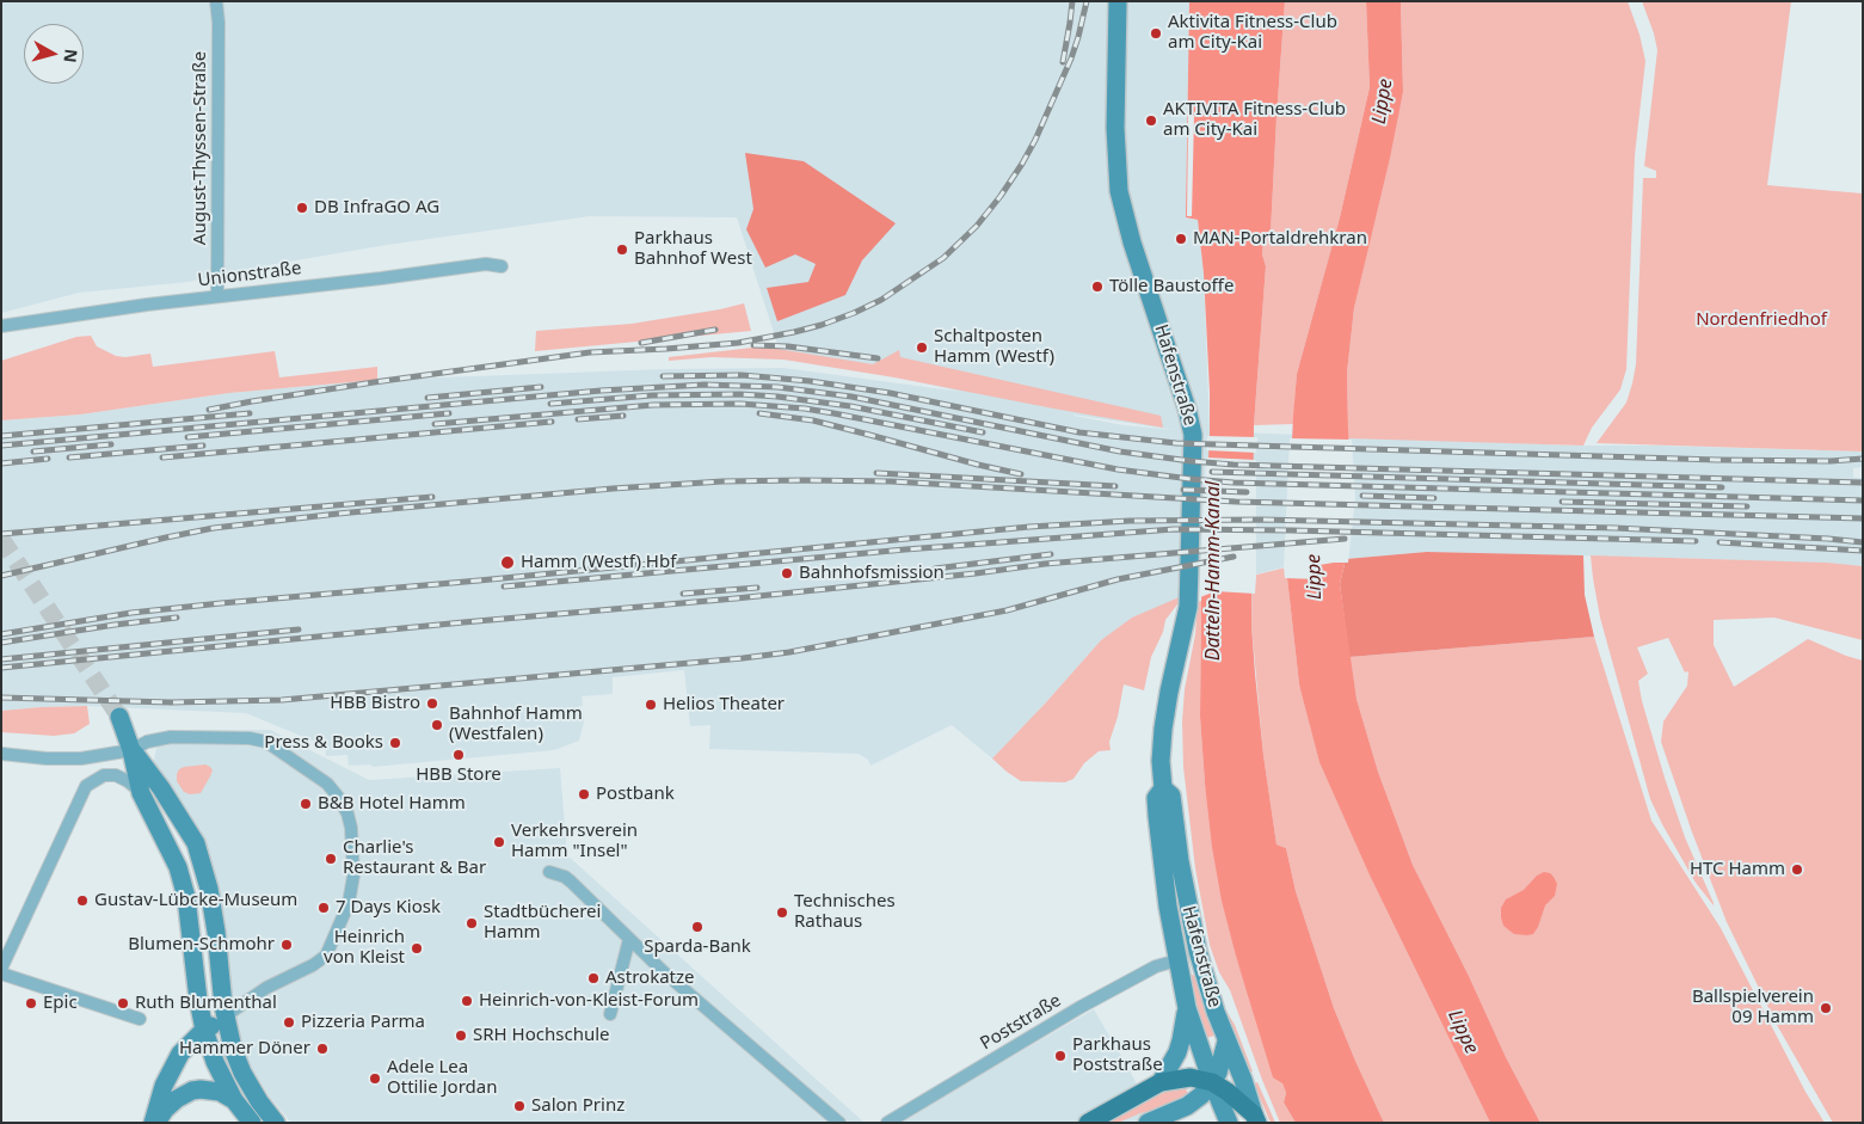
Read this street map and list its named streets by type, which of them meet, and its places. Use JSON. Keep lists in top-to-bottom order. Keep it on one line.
{"streets":{"main road":["Hafenstraße"],"street":["August-Thyssen-Straße","Unionstraße","Poststraße"]},"crossings":[["August-Thyssen-Straße","Unionstraße"],["Hafenstraße","Poststraße"]],"water":["Lippe","Datteln-Hamm-Kanal"],"parks":["Nordenfriedhof"],"places":["Aktivita Fitness-Club am City-Kai","AKTIVITA Fitness-Club am City-Kai","DB InfraGO AG","MAN-Portaldrehkran","Parkhaus Bahnhof West","Tölle Baustoffe","Schaltposten Hamm (Westf)","Hamm (Westf) Hbf","Bahnhofsmission","HBB Bistro","Helios Theater","Bahnhof Hamm (Westfalen)","Press & Books","HBB Store","Postbank","B&B Hotel Hamm","Verkehrsverein Hamm \"Insel\"","Charlie's Restaurant & Bar","HTC Hamm","Gustav-Lübcke-Museum","7 Days Kiosk","Technisches Rathaus","Stadtbücherei Hamm","Sparda-Bank","Blumen-Schmohr","Heinrich von Kleist","Astrokatze","Heinrich-von-Kleist-Forum","Epic","Ruth Blumenthal","Ballspielverein 09 Hamm","Pizzeria Parma","SRH Hochschule","Hammer Döner","Parkhaus Poststraße","Adele Lea Ottilie Jordan","Salon Prinz"],"north":"right"}
